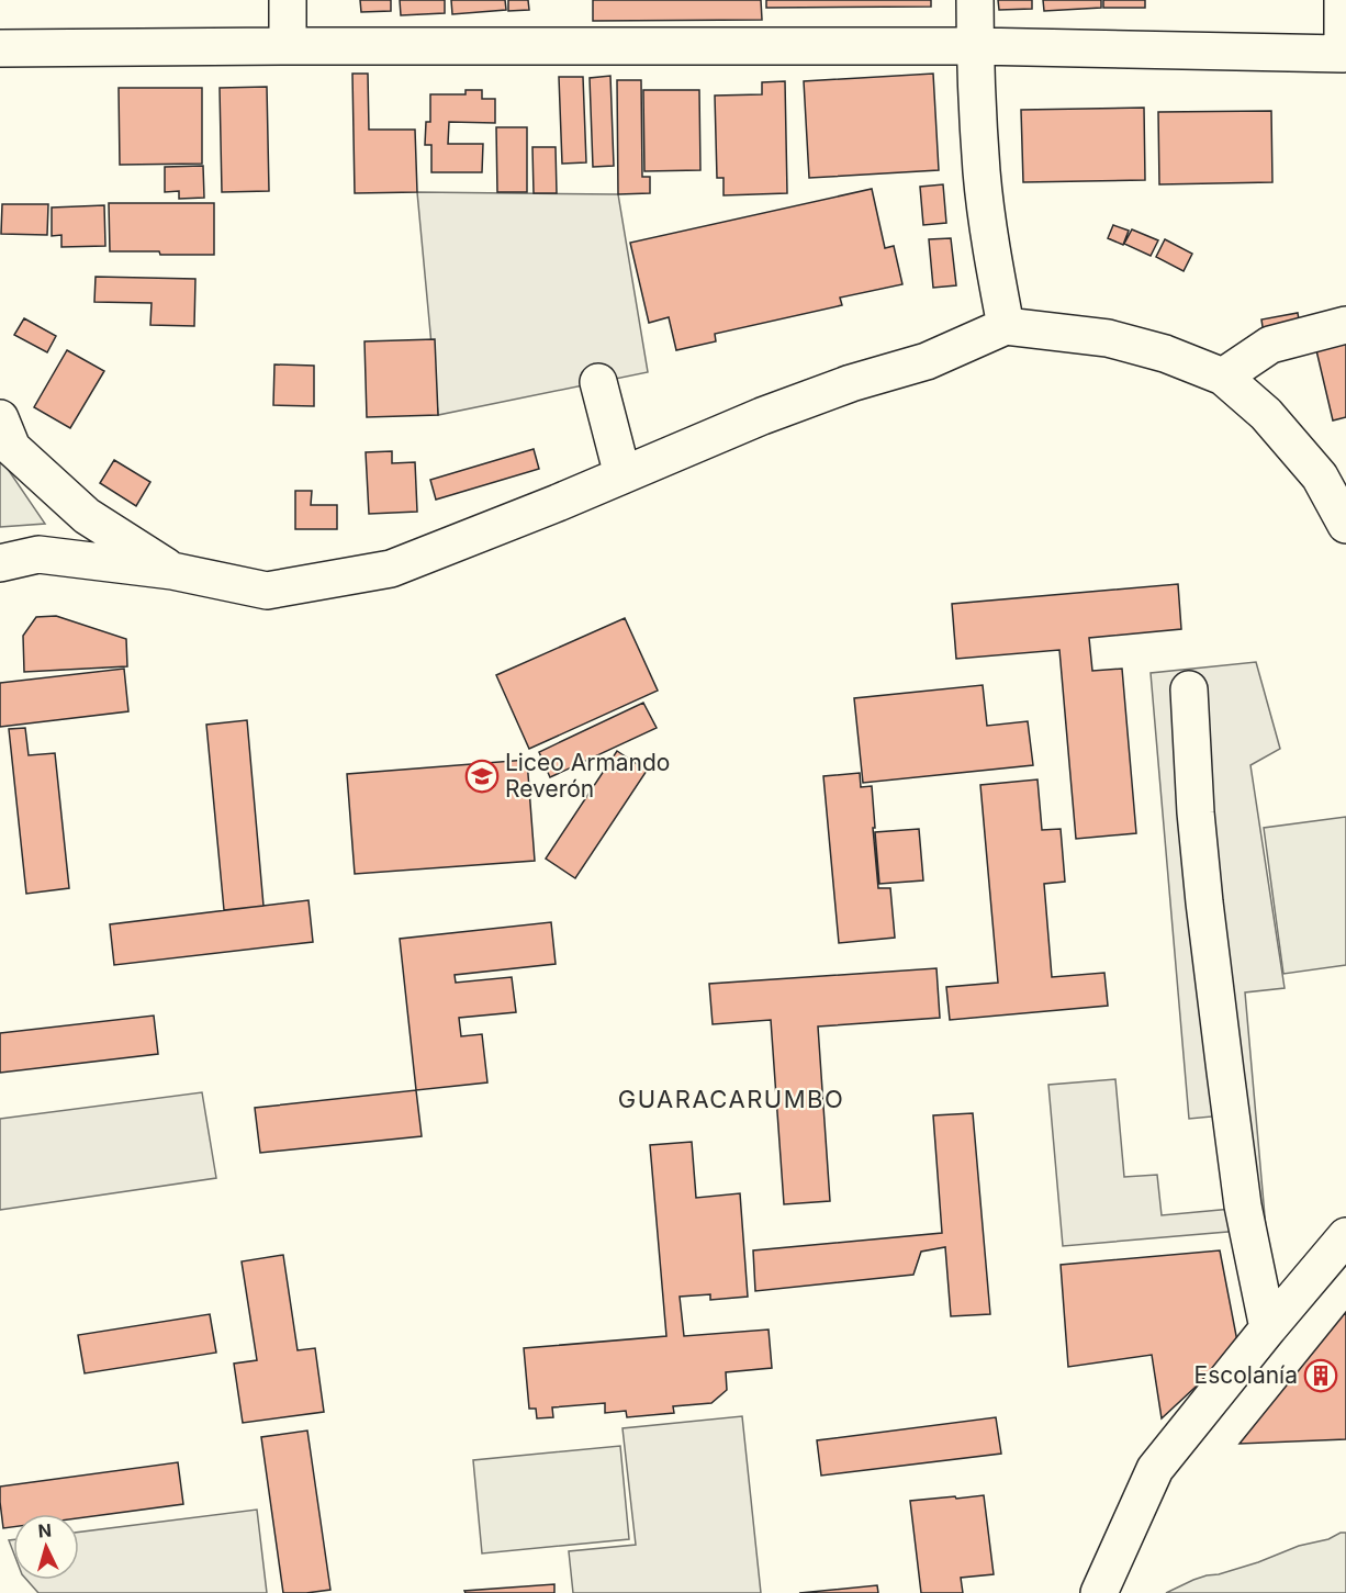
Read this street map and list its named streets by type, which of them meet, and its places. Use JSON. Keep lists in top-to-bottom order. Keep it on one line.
{"districts":["GUARACARUMBO"],"places":{"school or university":["Liceo Armando Reverón"],"building":["Escolanía"]},"north":"top"}
